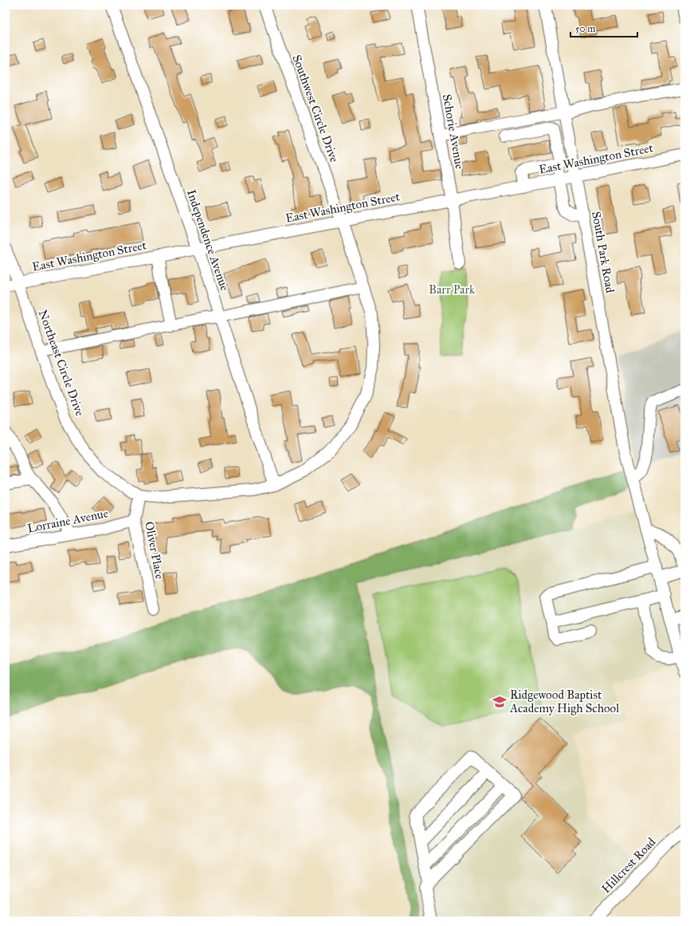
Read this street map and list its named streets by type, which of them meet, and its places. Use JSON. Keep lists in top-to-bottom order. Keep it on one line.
{"streets":{"street":["Southwest Circle Drive","Schorie Avenue","East Washington Street","Independence Avenue","South Park Road","Northeast Circle Drive","Lorraine Avenue","Oliver Place","Hillcrest Road"]},"crossings":[["Southwest Circle Drive","East Washington Street"],["Southwest Circle Drive","Northeast Circle Drive"],["Schorie Avenue","East Washington Street"],["East Washington Street","Independence Avenue"],["East Washington Street","South Park Road"],["East Washington Street","Northeast Circle Drive"],["Independence Avenue","Northeast Circle Drive"],["Northeast Circle Drive","Oliver Place"],["Lorraine Avenue","Oliver Place"]],"parks":["Barr Park"],"places":{"school or university":["Ridgewood Baptist Academy High School"]},"scale_bar":"50 m"}
